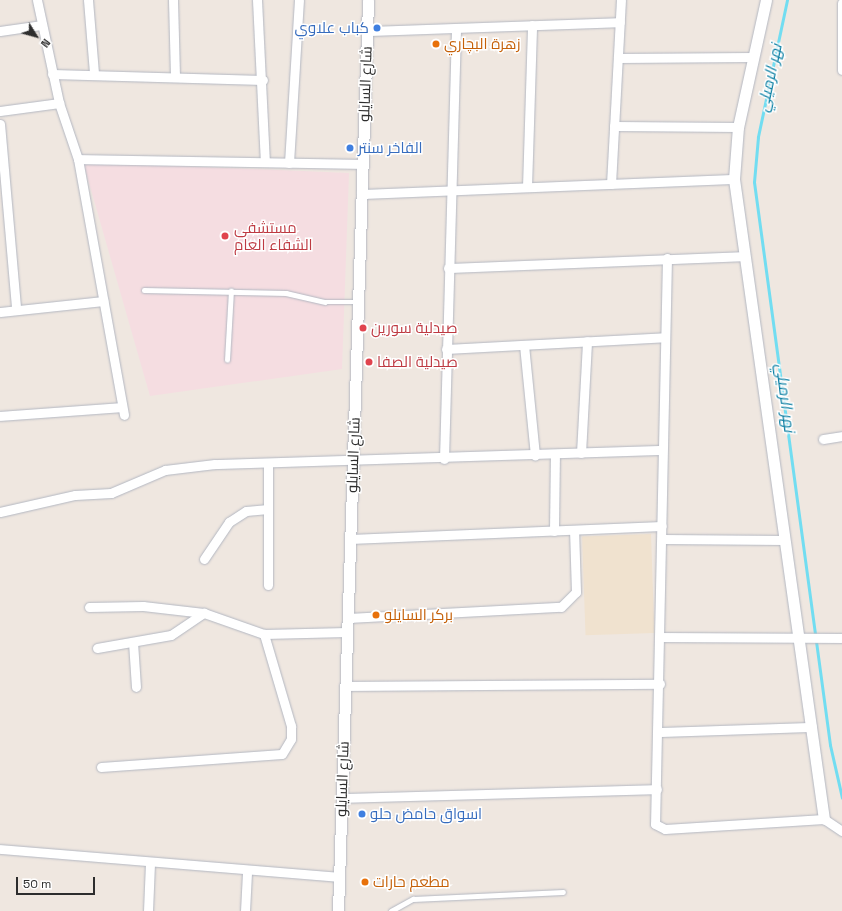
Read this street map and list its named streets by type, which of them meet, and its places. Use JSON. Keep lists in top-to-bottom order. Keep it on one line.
{"streets":{"street":["شارع السايلو"]},"water":["نهر الرميلي"],"places":["كباب علاوي","زهرة البچاري","الفاخر سنتر","مستشفى الشفاء العام","صيدلية سورين","صيدلية الصفا","بركر السايلو","اسواق حامض حلو","مطعم حارات"],"scale_bar":"50 m","north":"bottom right"}
